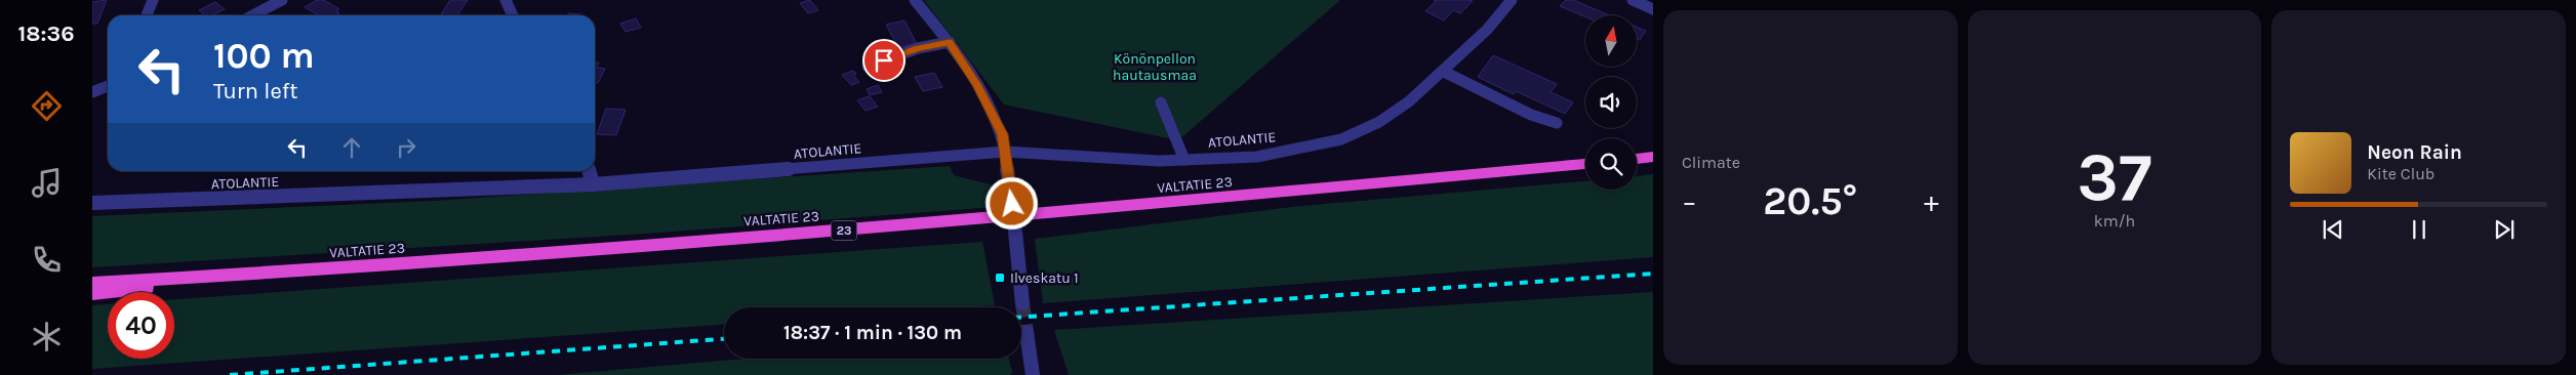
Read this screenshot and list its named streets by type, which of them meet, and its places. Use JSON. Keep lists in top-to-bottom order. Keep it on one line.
{"streets":{"highway":["VALTATIE 23","23"],"street":["ATOLANTIE"]},"parks":["Könönpellon hautausmaa"],"places":{"transit":["Ilveskatu 1"]},"north":"top","page":{"tabs":"18:36","tile":["Climate",["37","km/h"]],"turn":["100 m","Turn left"],"song":["Neon Rain","Kite Club"],"heat":["−","20.5°","+"],"limit":"40","trip":"18:37 · 1 min · 130 m"}}
